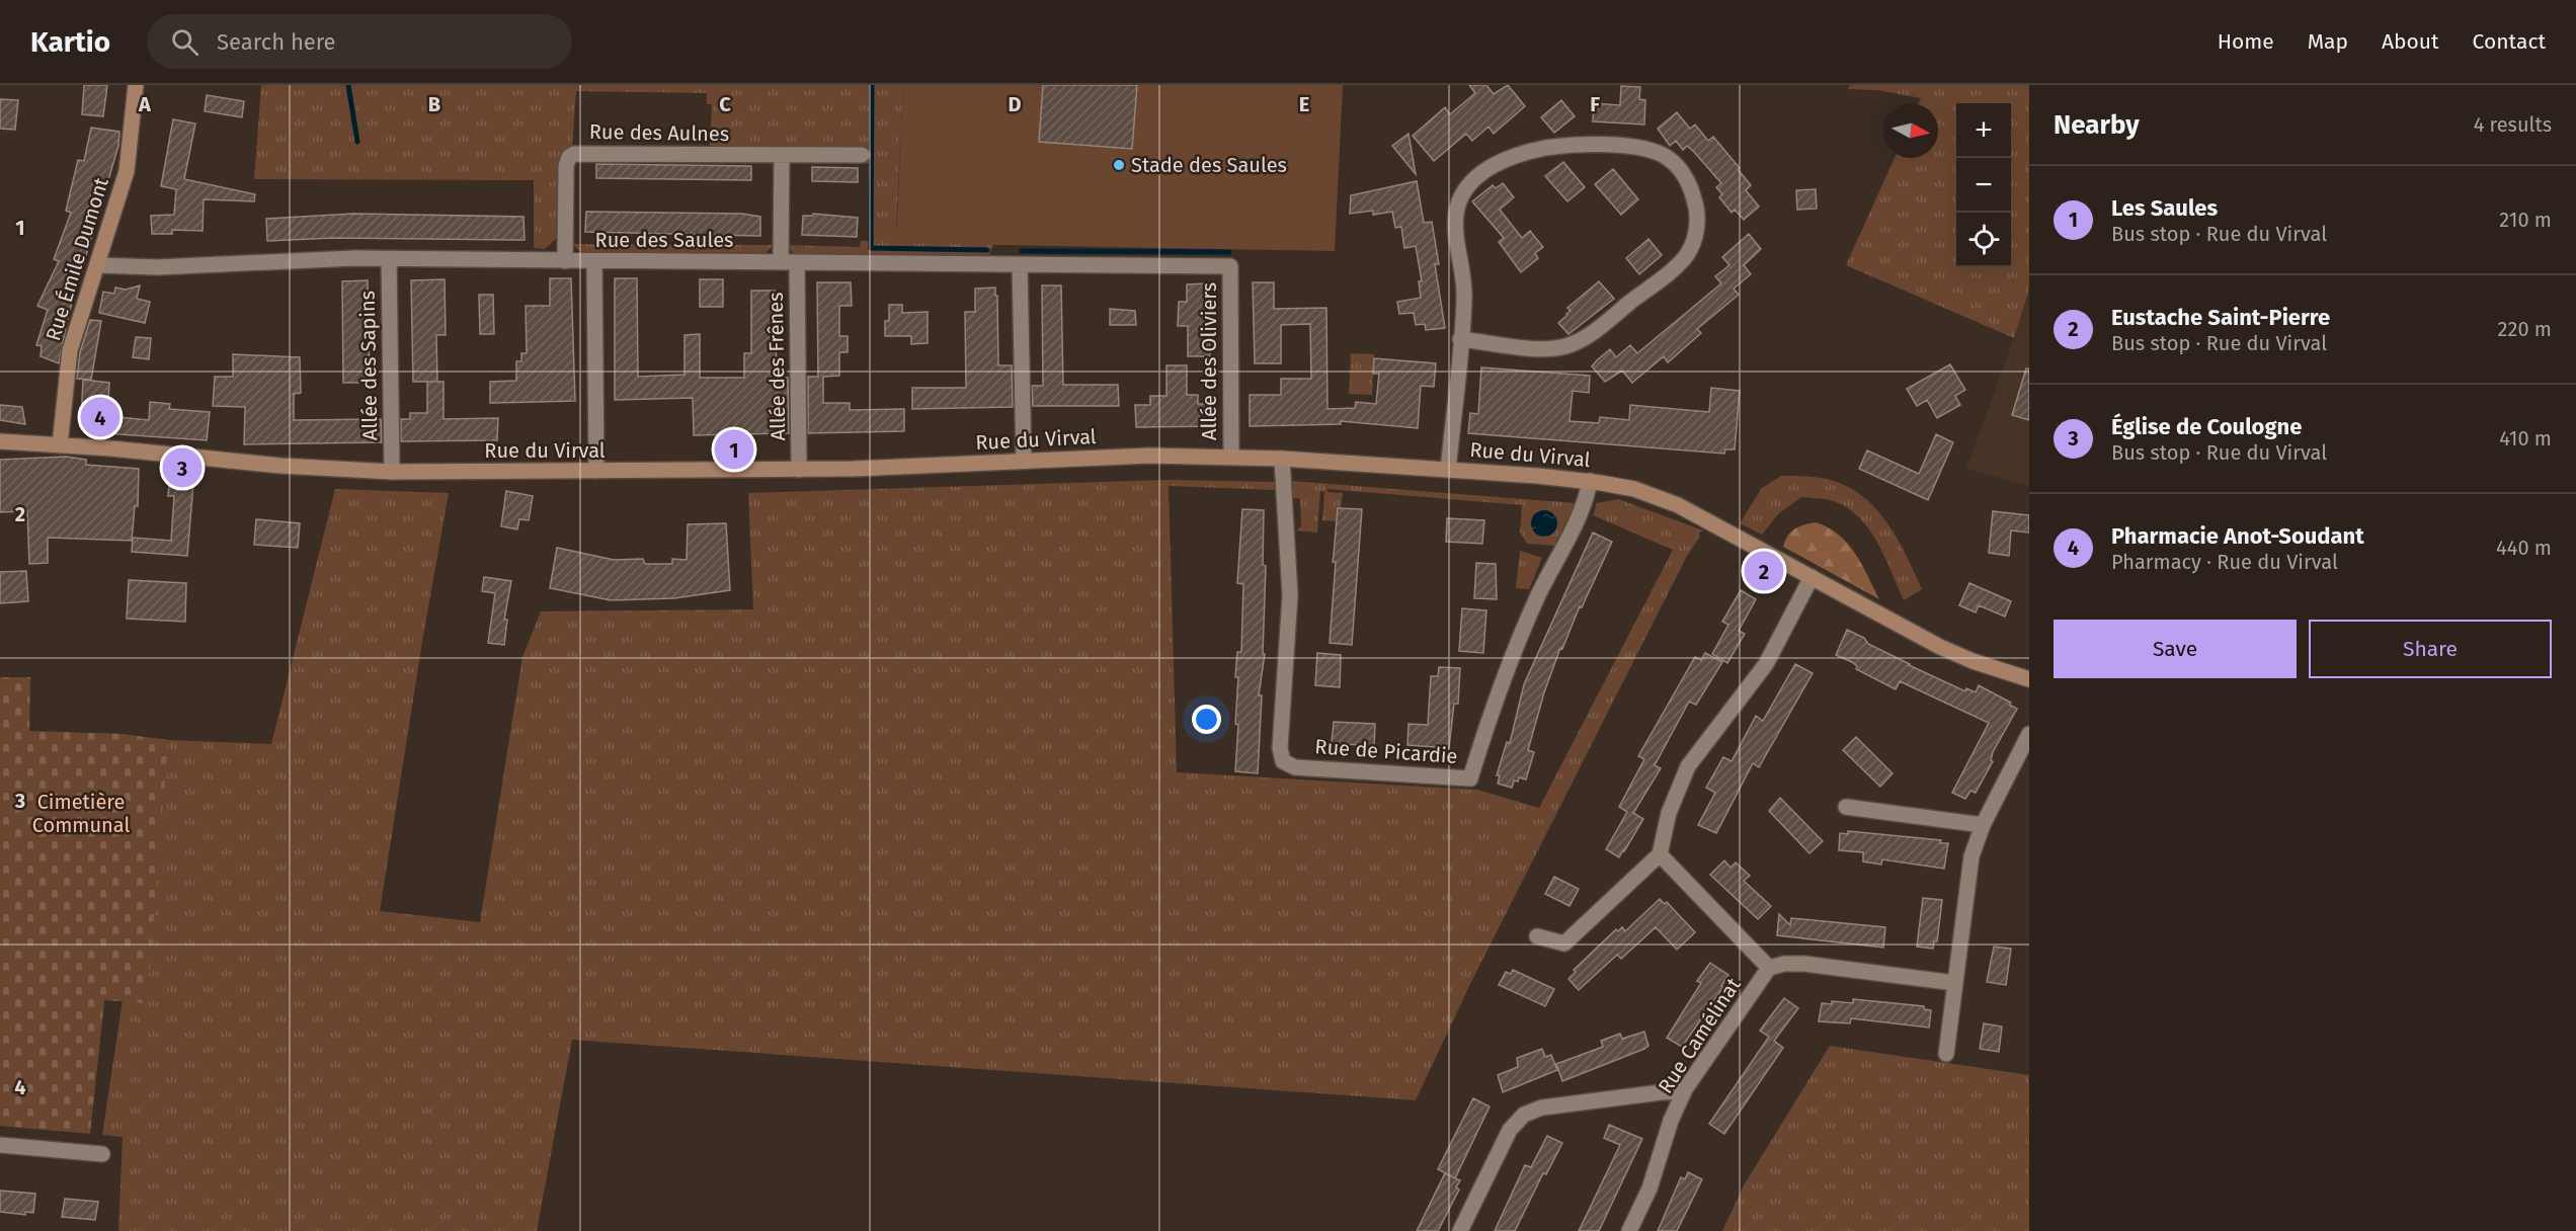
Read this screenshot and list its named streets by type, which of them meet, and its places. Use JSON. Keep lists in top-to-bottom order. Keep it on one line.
{"streets":{"street":["Rue des Aulnes","Rue des Saules","Rue Émile Dumont","Allée des Oliviers","Allée des Sapins","Allée des Frênes","Rue du Virval","Rue de Picardie","Rue Camélinat"]},"crossings":[["Rue des Aulnes","Rue des Saules"],["Rue des Saules","Rue Émile Dumont"],["Rue des Saules","Allée des Oliviers"],["Rue des Saules","Allée des Sapins"],["Rue des Saules","Allée des Frênes"],["Rue Émile Dumont","Rue du Virval"],["Allée des Oliviers","Rue du Virval"],["Allée des Sapins","Rue du Virval"],["Allée des Frênes","Rue du Virval"],["Rue du Virval","Rue de Picardie"]],"parks":["Cimetière Communal"],"places":["Stade des Saules"],"north":"right","page":{"header":"Kartio","search":"Search here","nav":["Home","Map","About","Contact"],"heading":["Nearby","4 results"],"map_buttons":["+","−"],"list":[{"mark":"1","name":"Les Saules","note":"Bus stop · Rue du Virval","value":"210 m"},{"mark":"2","name":"Eustache Saint-Pierre","note":"Bus stop · Rue du Virval","value":"220 m"},{"mark":"3","name":"Église de Coulogne","note":"Bus stop · Rue du Virval","value":"410 m"},{"mark":"4","name":"Pharmacie Anot-Soudant","note":"Pharmacy · Rue du Virval","value":"440 m"}],"pins":["4","1","3","2"],"buttons":["Save","Share"]},"grid":{"columns":["A","B","C","D","E","F"],"rows":["1","2","3","4"]}}
